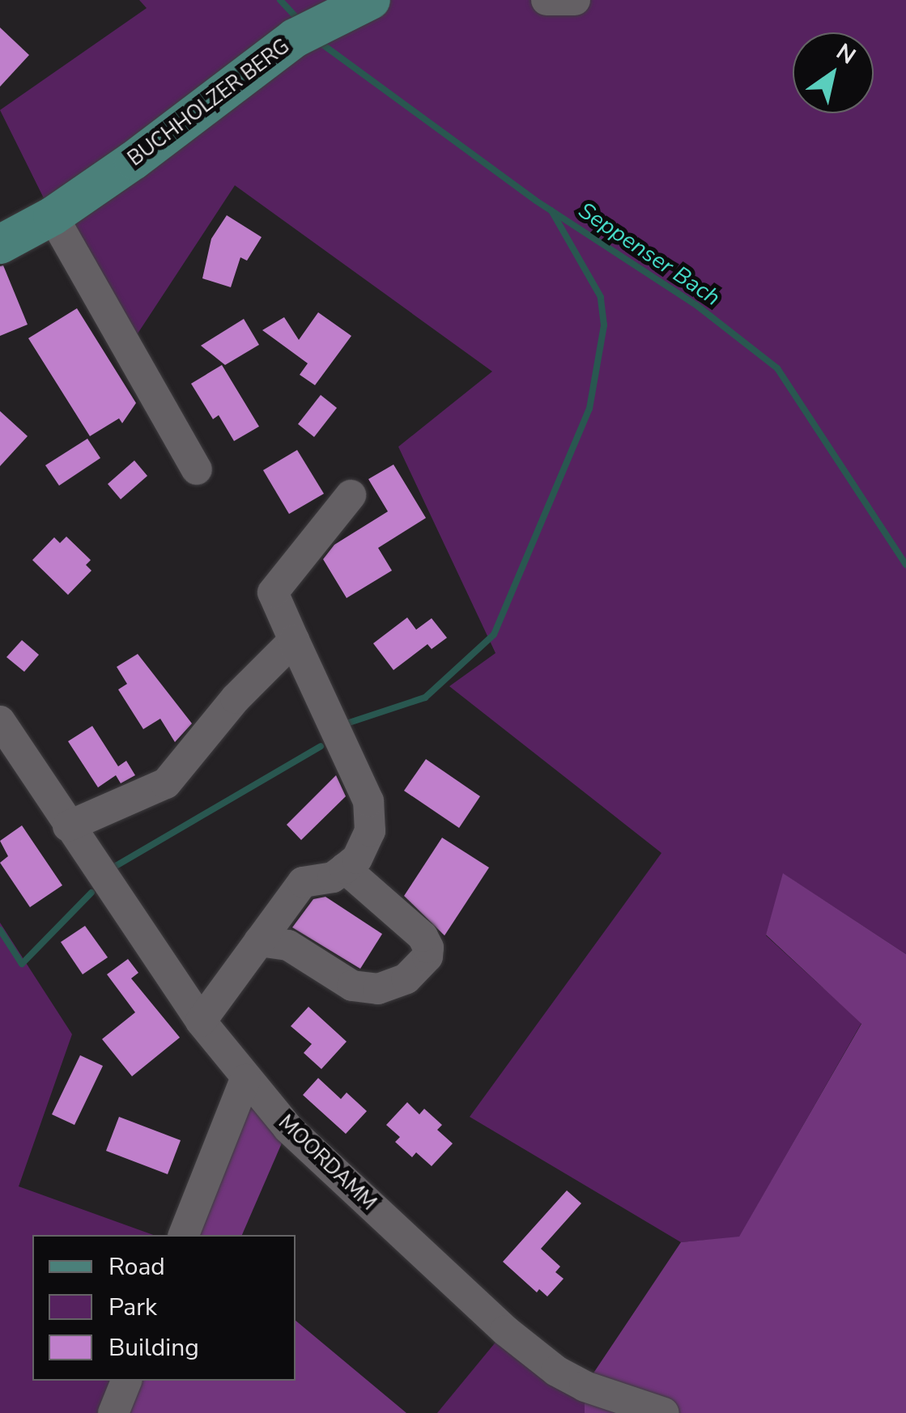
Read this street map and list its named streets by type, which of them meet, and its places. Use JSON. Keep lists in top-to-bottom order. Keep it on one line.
{"streets":{"main road":["BUCHHOLZER BERG"],"street":["MOORDAMM"]},"water":["Seppenser Bach"],"legend":["Road","Park","Building"],"north":"top right"}
